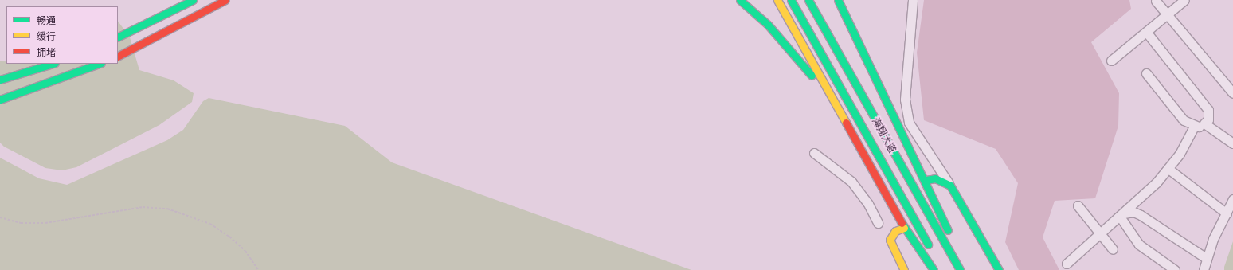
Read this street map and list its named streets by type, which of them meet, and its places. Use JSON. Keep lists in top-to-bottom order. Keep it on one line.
{"streets":{"main road":["海翔大道"]},"legend":["畅通","缓行","拥堵"]}
